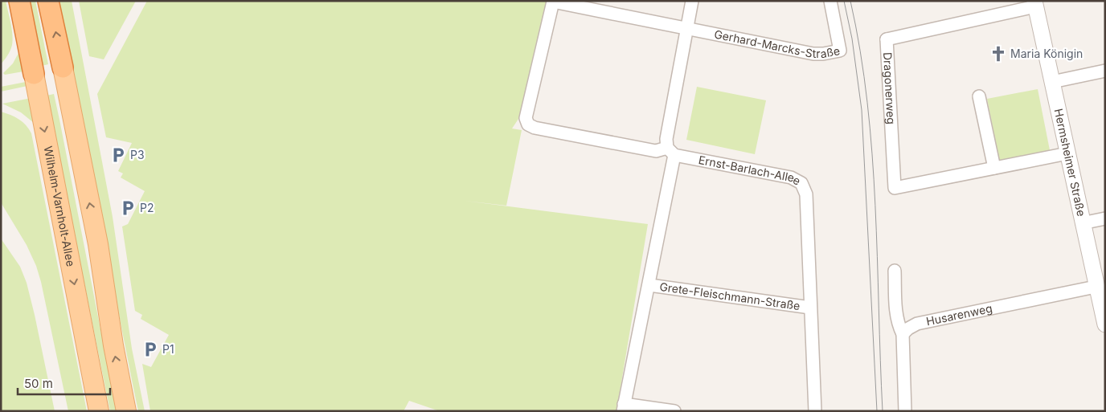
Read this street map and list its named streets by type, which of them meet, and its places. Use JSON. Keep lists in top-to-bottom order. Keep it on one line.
{"streets":{"highway":["Wilhelm-Varnholt-Allee"],"street":["Gerhard-Marcks-Straße","Dragonerweg","Hermsheimer Straße","Ernst-Barlach-Allee","Grete-Fleischmann-Straße","Husarenweg"]},"crossings":[["Gerhard-Marcks-Straße","Ernst-Barlach-Allee"],["Dragonerweg","Hermsheimer Straße"],["Hermsheimer Straße","Husarenweg"],["Ernst-Barlach-Allee","Grete-Fleischmann-Straße"]],"one_way":["Wilhelm-Varnholt-Allee"],"places":{"church":["Maria Königin"],"parking":["P3","P2","P1"]},"scale_bar":"50 m"}
